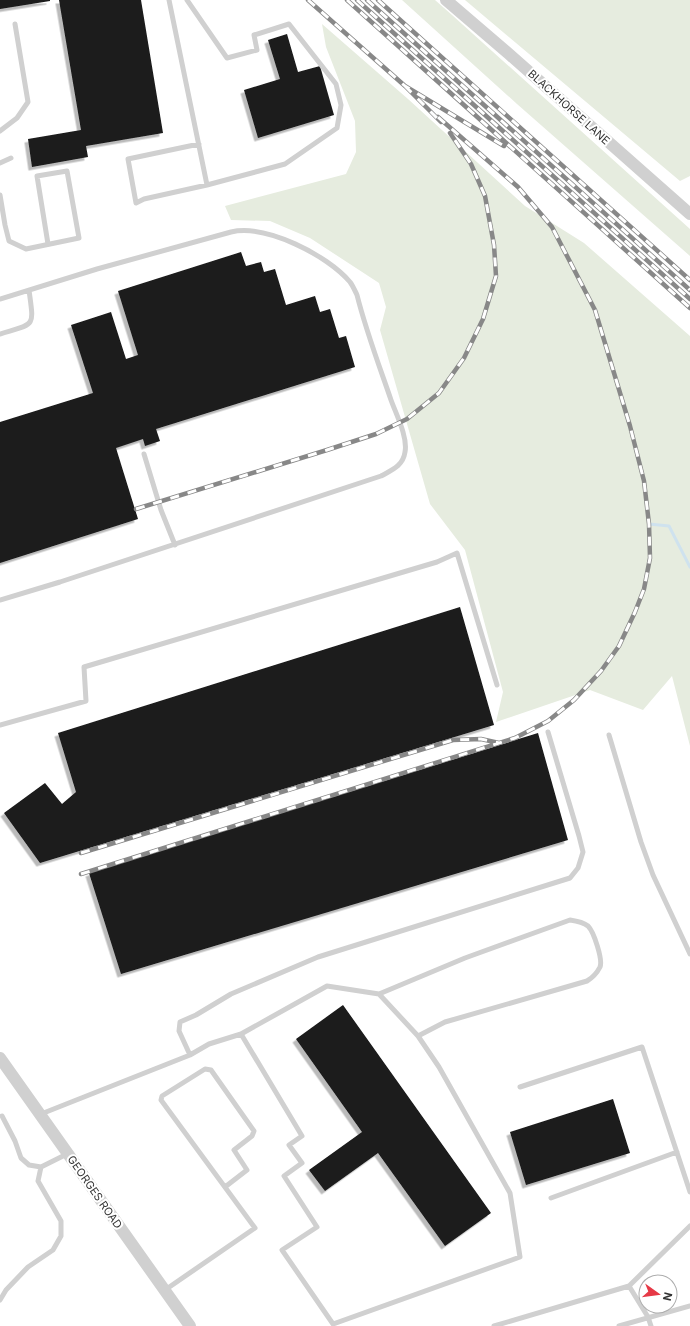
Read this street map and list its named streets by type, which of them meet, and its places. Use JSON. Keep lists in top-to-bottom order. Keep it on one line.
{"streets":{"street":["BLACKHORSE LANE","GEORGES ROAD"]},"north":"right"}
